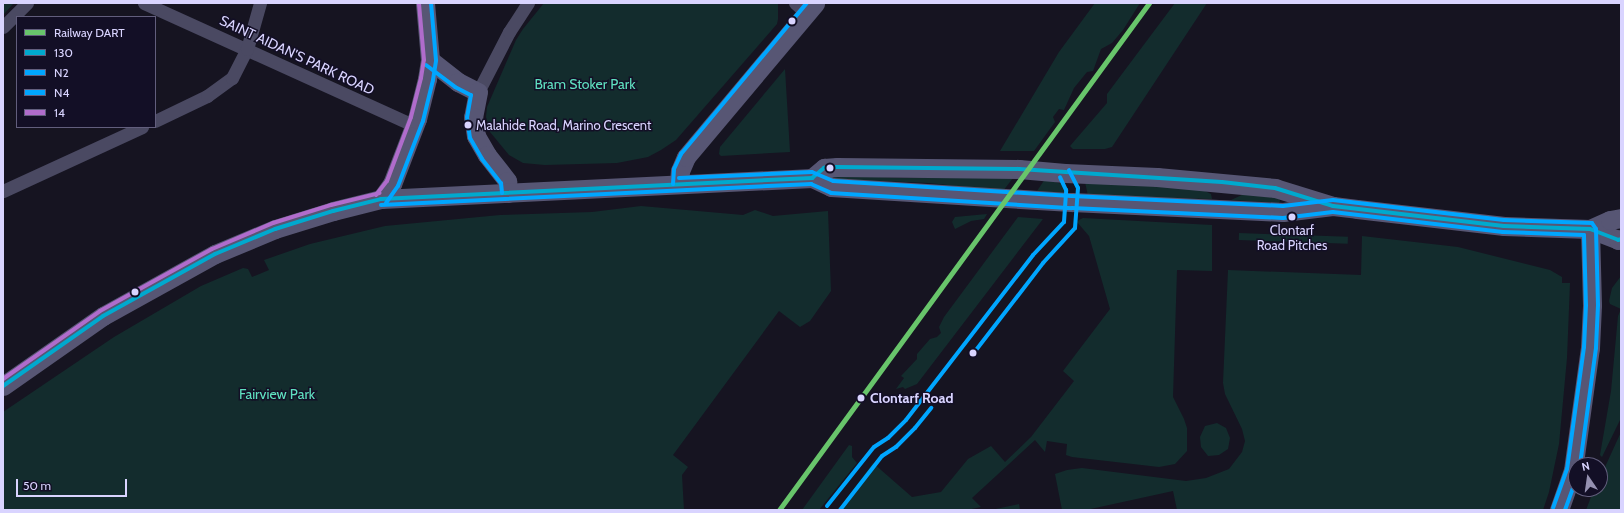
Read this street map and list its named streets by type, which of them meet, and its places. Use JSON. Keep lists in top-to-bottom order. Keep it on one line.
{"streets":{"street":["SAINT AIDAN'S PARK ROAD"]},"parks":["Bram Stoker Park","Fairview Park"],"places":["Malahide Road, Marino Crescent","Clontarf Road Pitches","Clontarf Road"],"lines":["rail line DART","transit line N2","transit line N4","transit line 14","transit line 130"],"legend":["Railway DART","130","N2","N4","14"],"scale_bar":"50 m","north":"top"}
